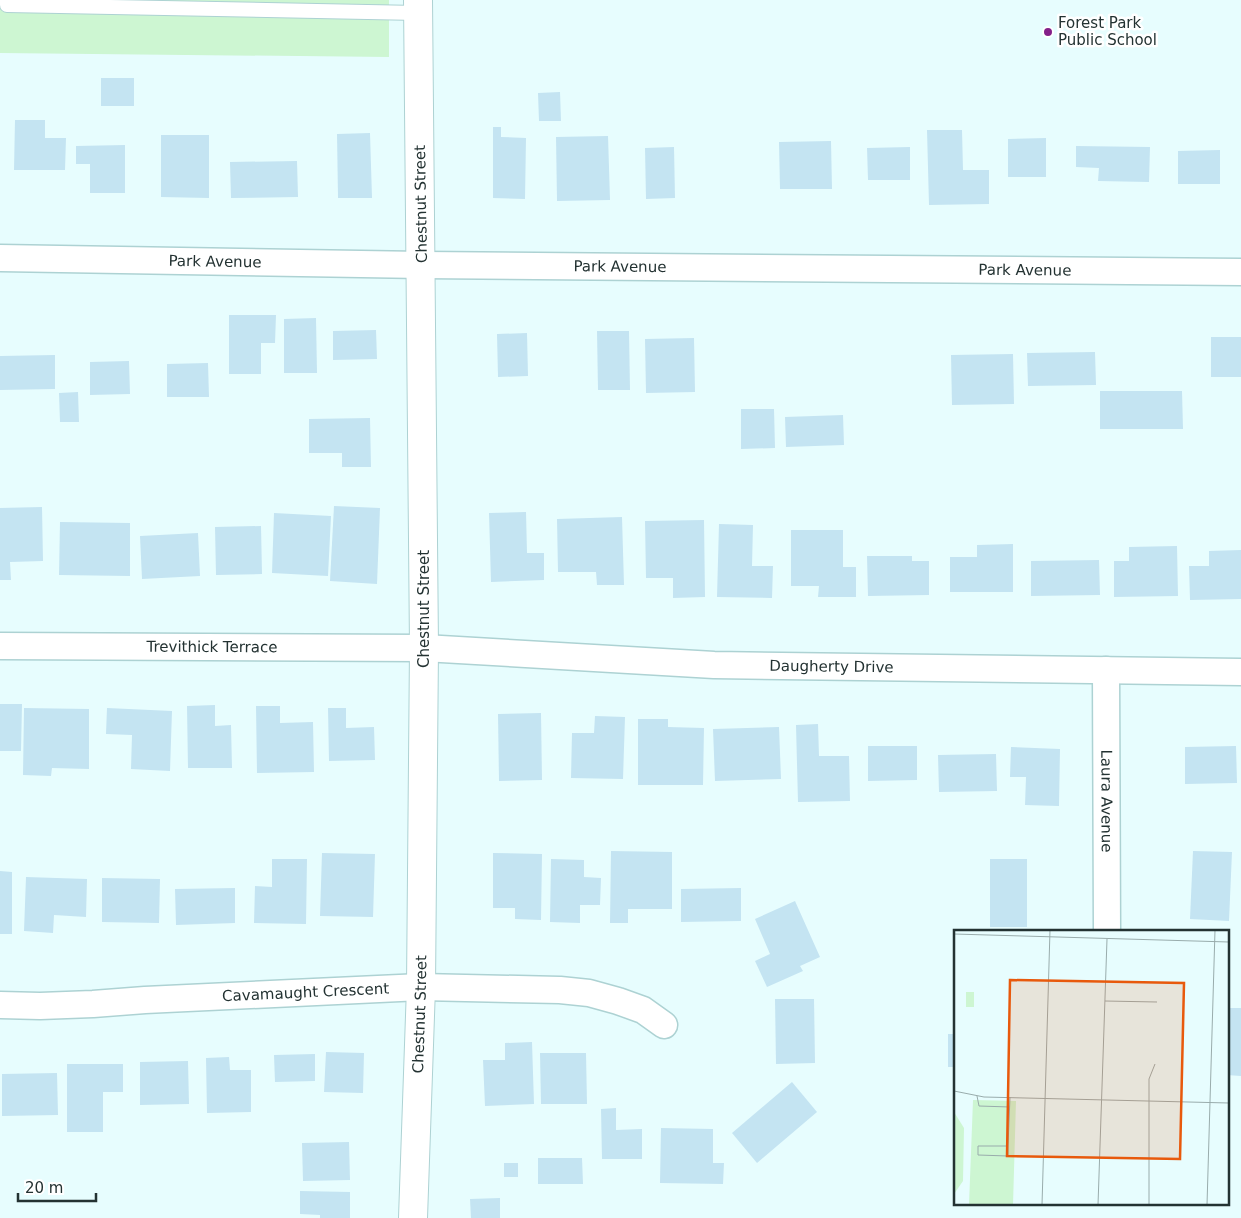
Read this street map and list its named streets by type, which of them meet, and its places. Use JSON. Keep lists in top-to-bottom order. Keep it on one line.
{"streets":{"street":["Chestnut Street","Park Avenue","Trevithick Terrace","Daugherty Drive","Laura Avenue","Cavamaught Crescent"]},"crossings":[["Chestnut Street","Park Avenue"],["Chestnut Street","Trevithick Terrace"],["Chestnut Street","Daugherty Drive"],["Chestnut Street","Cavamaught Crescent"],["Trevithick Terrace","Daugherty Drive"],["Daugherty Drive","Laura Avenue"]],"places":["Forest Park Public School"],"scale_bar":"20 m"}
